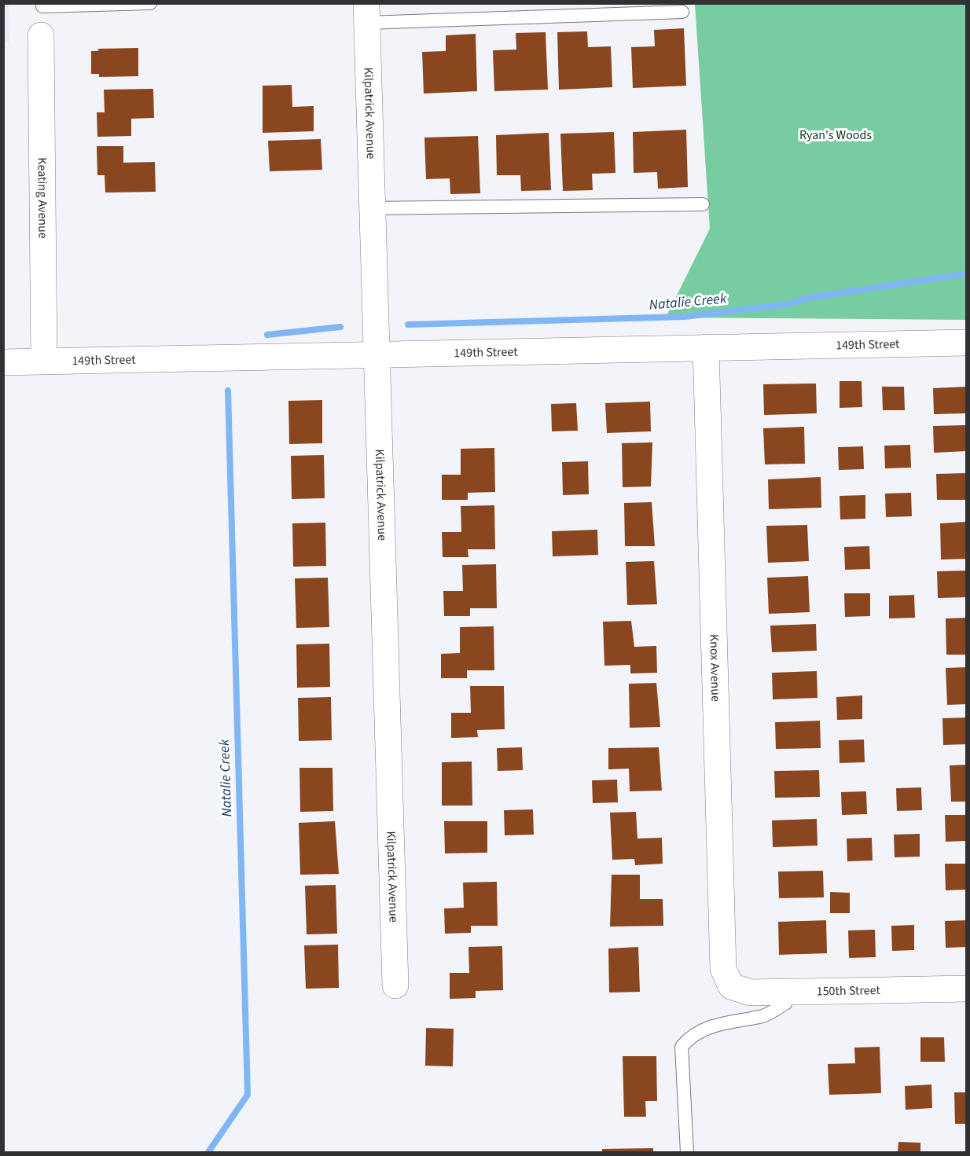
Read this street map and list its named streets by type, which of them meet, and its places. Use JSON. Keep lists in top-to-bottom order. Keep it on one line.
{"streets":{"street":["Kilpatrick Avenue","Keating Avenue","149th Street","Knox Avenue","150th Street"]},"crossings":[["Kilpatrick Avenue","149th Street"],["Keating Avenue","149th Street"],["149th Street","Knox Avenue"],["Knox Avenue","150th Street"]],"water":["Natalie Creek"],"parks":["Ryan's Woods"]}
